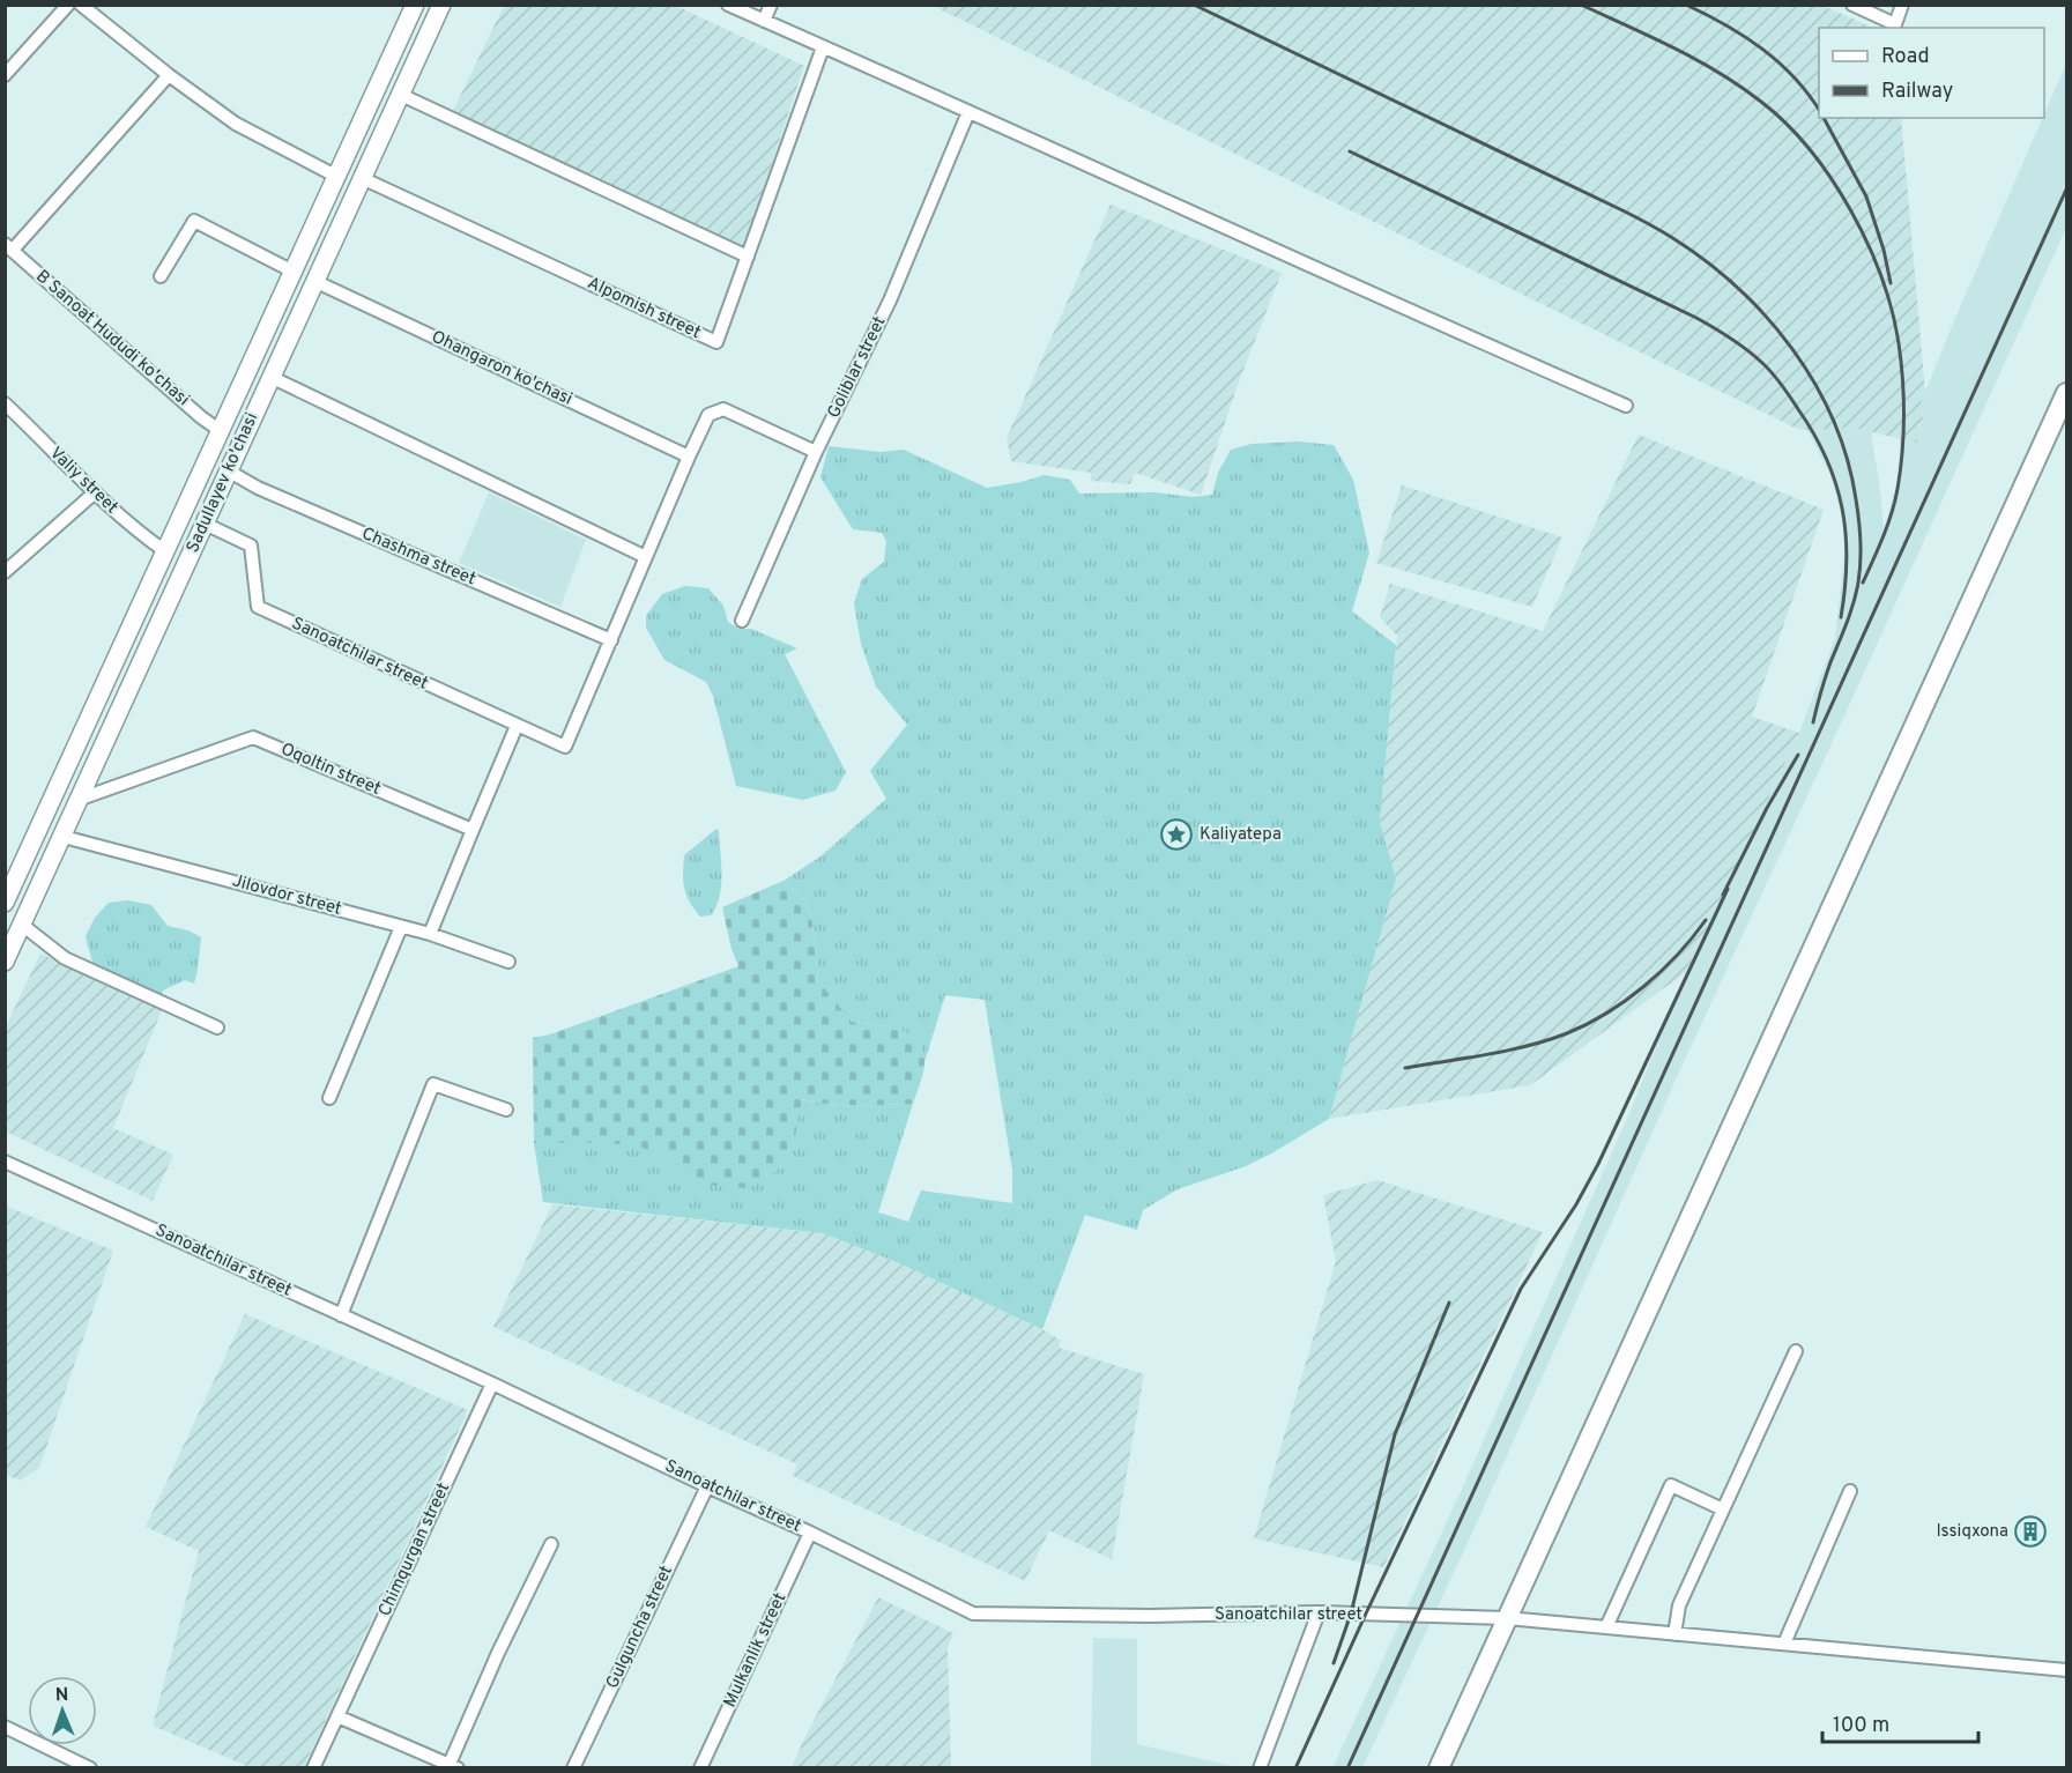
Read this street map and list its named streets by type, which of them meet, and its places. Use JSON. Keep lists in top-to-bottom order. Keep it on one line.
{"streets":{"main road":["Sadullayev ko'chasi"],"street":["Alpomish street","B Sanoat Hududi ko'chasi","Goliblar street","Ohangaron ko'chasi","Valiy street","Chashma street","Sanoatchilar street","Oqoltin street","Jilovdor street","Chimqurgan street","Gulguncha street","Mulkanlik street"]},"crossings":[["Alpomish street","Sadullayev ko'chasi"],["B Sanoat Hududi ko'chasi","Sadullayev ko'chasi"],["Ohangaron ko'chasi","Sadullayev ko'chasi"],["Valiy street","Sadullayev ko'chasi"],["Sadullayev ko'chasi","Chashma street"],["Sadullayev ko'chasi","Sanoatchilar street"],["Sadullayev ko'chasi","Oqoltin street"],["Sadullayev ko'chasi","Jilovdor street"],["Chashma street","Sanoatchilar street"],["Sanoatchilar street","Chimqurgan street"],["Sanoatchilar street","Gulguncha street"],["Sanoatchilar street","Mulkanlik street"]],"places":{"place":["Kaliyatepa"],"building":["Issiqxona"]},"legend":["Road","Railway"],"scale_bar":"100 m","north":"top"}
